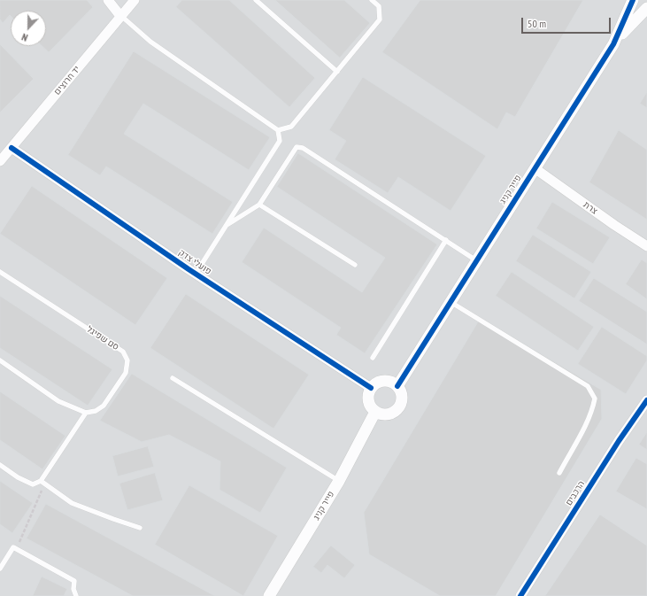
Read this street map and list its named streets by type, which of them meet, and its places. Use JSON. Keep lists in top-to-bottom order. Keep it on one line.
{"streets":{"street":["יד חרוצים","פייר קניג","צרת","פועלי צדק","הרכבים"],"lane":["סם שפיגל"]},"crossings":[["יד חרוצים","פועלי צדק"],["פייר קניג","צרת"],["פייר קניג","פועלי צדק"]],"scale_bar":"50 m","north":"bottom"}
